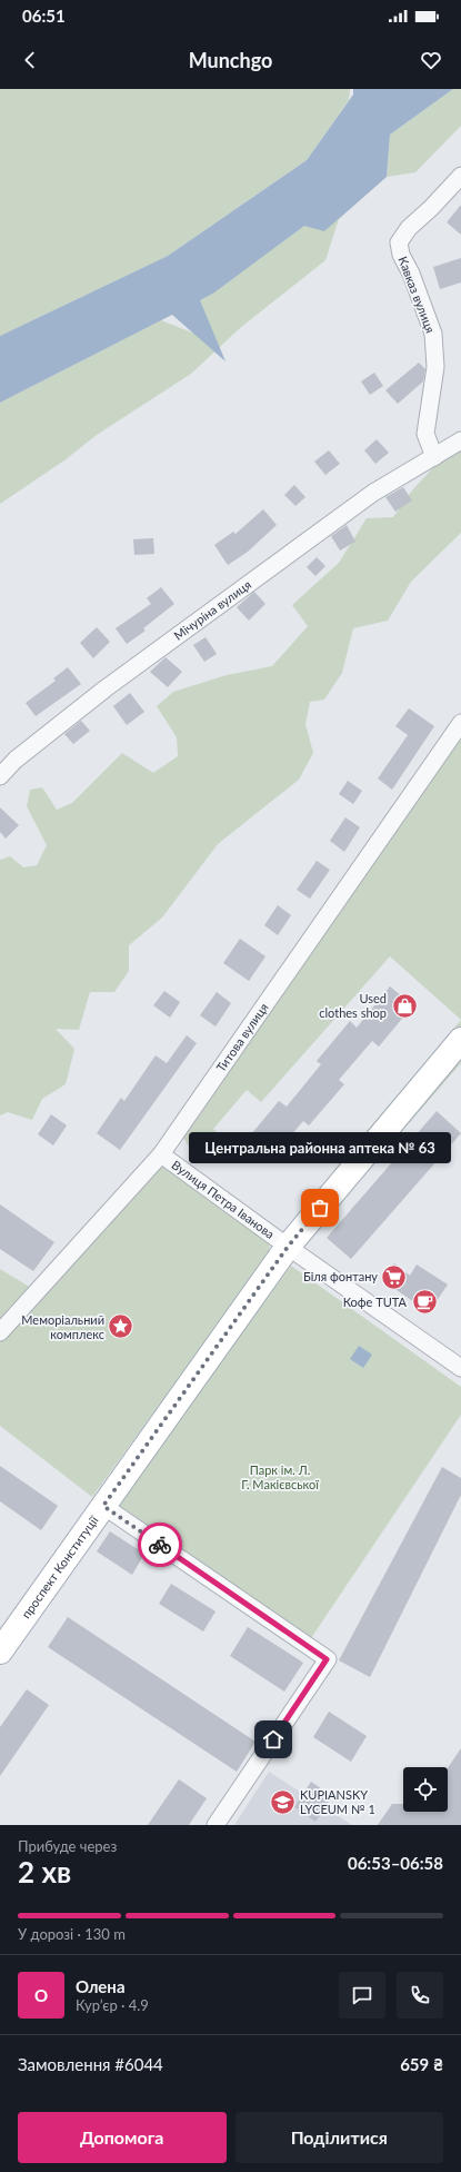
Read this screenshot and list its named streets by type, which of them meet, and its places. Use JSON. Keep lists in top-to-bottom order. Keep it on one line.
{"streets":{"main road":["проспект Конституції"],"street":["Кавказ вулиця","Мічуріна вулиця","Титова вулиця","Вулиця Петра Іванова"]},"crossings":[["Кавказ вулиця","Мічуріна вулиця"],["Титова вулиця","Вулиця Петра Іванова"],["Вулиця Петра Іванова","проспект Конституції"]],"parks":["Парк ім. Л. Г. Макієвської"],"places":{"shop":["Used clothes shop"],"other":["Центральна районна аптека № 63"],"supermarket":["Біля фонтану"],"cafe":["Кофе TUTA"],"place":["Меморіальний комплекс"],"school or university":["KUPIANSKY LYCEUM № 1"]},"page":{"status":"06:51","header":"Munchgo","bubble":"Центральна районна аптека № 63","heading":["2 хв","Прибуде через","06:53–06:58"],"panel":["Олена","Кур’єр · 4.9","Замовлення #6044","659 ₴"],"bar":"У дорозі · 130 m","round":"О","buttons":["Допомога","Поділитися"]}}
